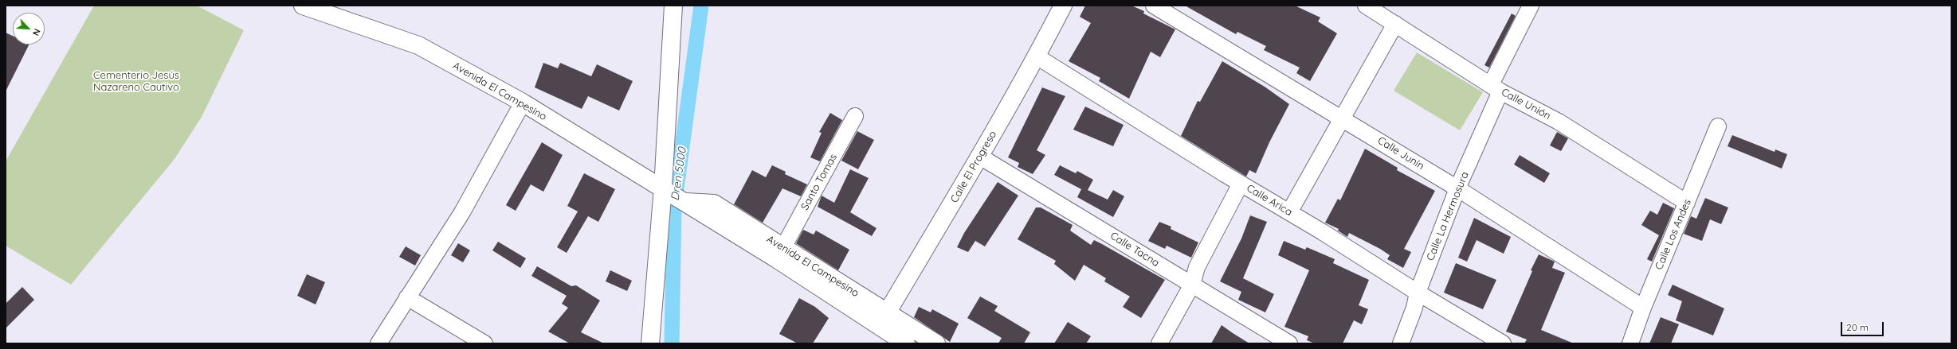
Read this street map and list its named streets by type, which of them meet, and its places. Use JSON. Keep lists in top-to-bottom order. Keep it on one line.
{"streets":{"street":["Avenida El Campesino","Calle Unión","Calle Junín","Calle El Progreso","Santo Tomas","Calle Arica","Calle La Hermosura","Calle Los Andes","Calle Tacna"]},"crossings":[["Avenida El Campesino","Calle El Progreso"],["Avenida El Campesino","Santo Tomas"],["Calle Unión","Calle La Hermosura"],["Calle Unión","Calle Los Andes"],["Calle Junín","Calle La Hermosura"],["Calle Junín","Calle Los Andes"],["Calle El Progreso","Calle Arica"],["Calle El Progreso","Calle Tacna"],["Calle Arica","Calle La Hermosura"]],"water":["Dren 5000"],"parks":["Cementerio Jesús Nazareno Cautivo"],"scale_bar":"20 m","north":"bottom right"}
